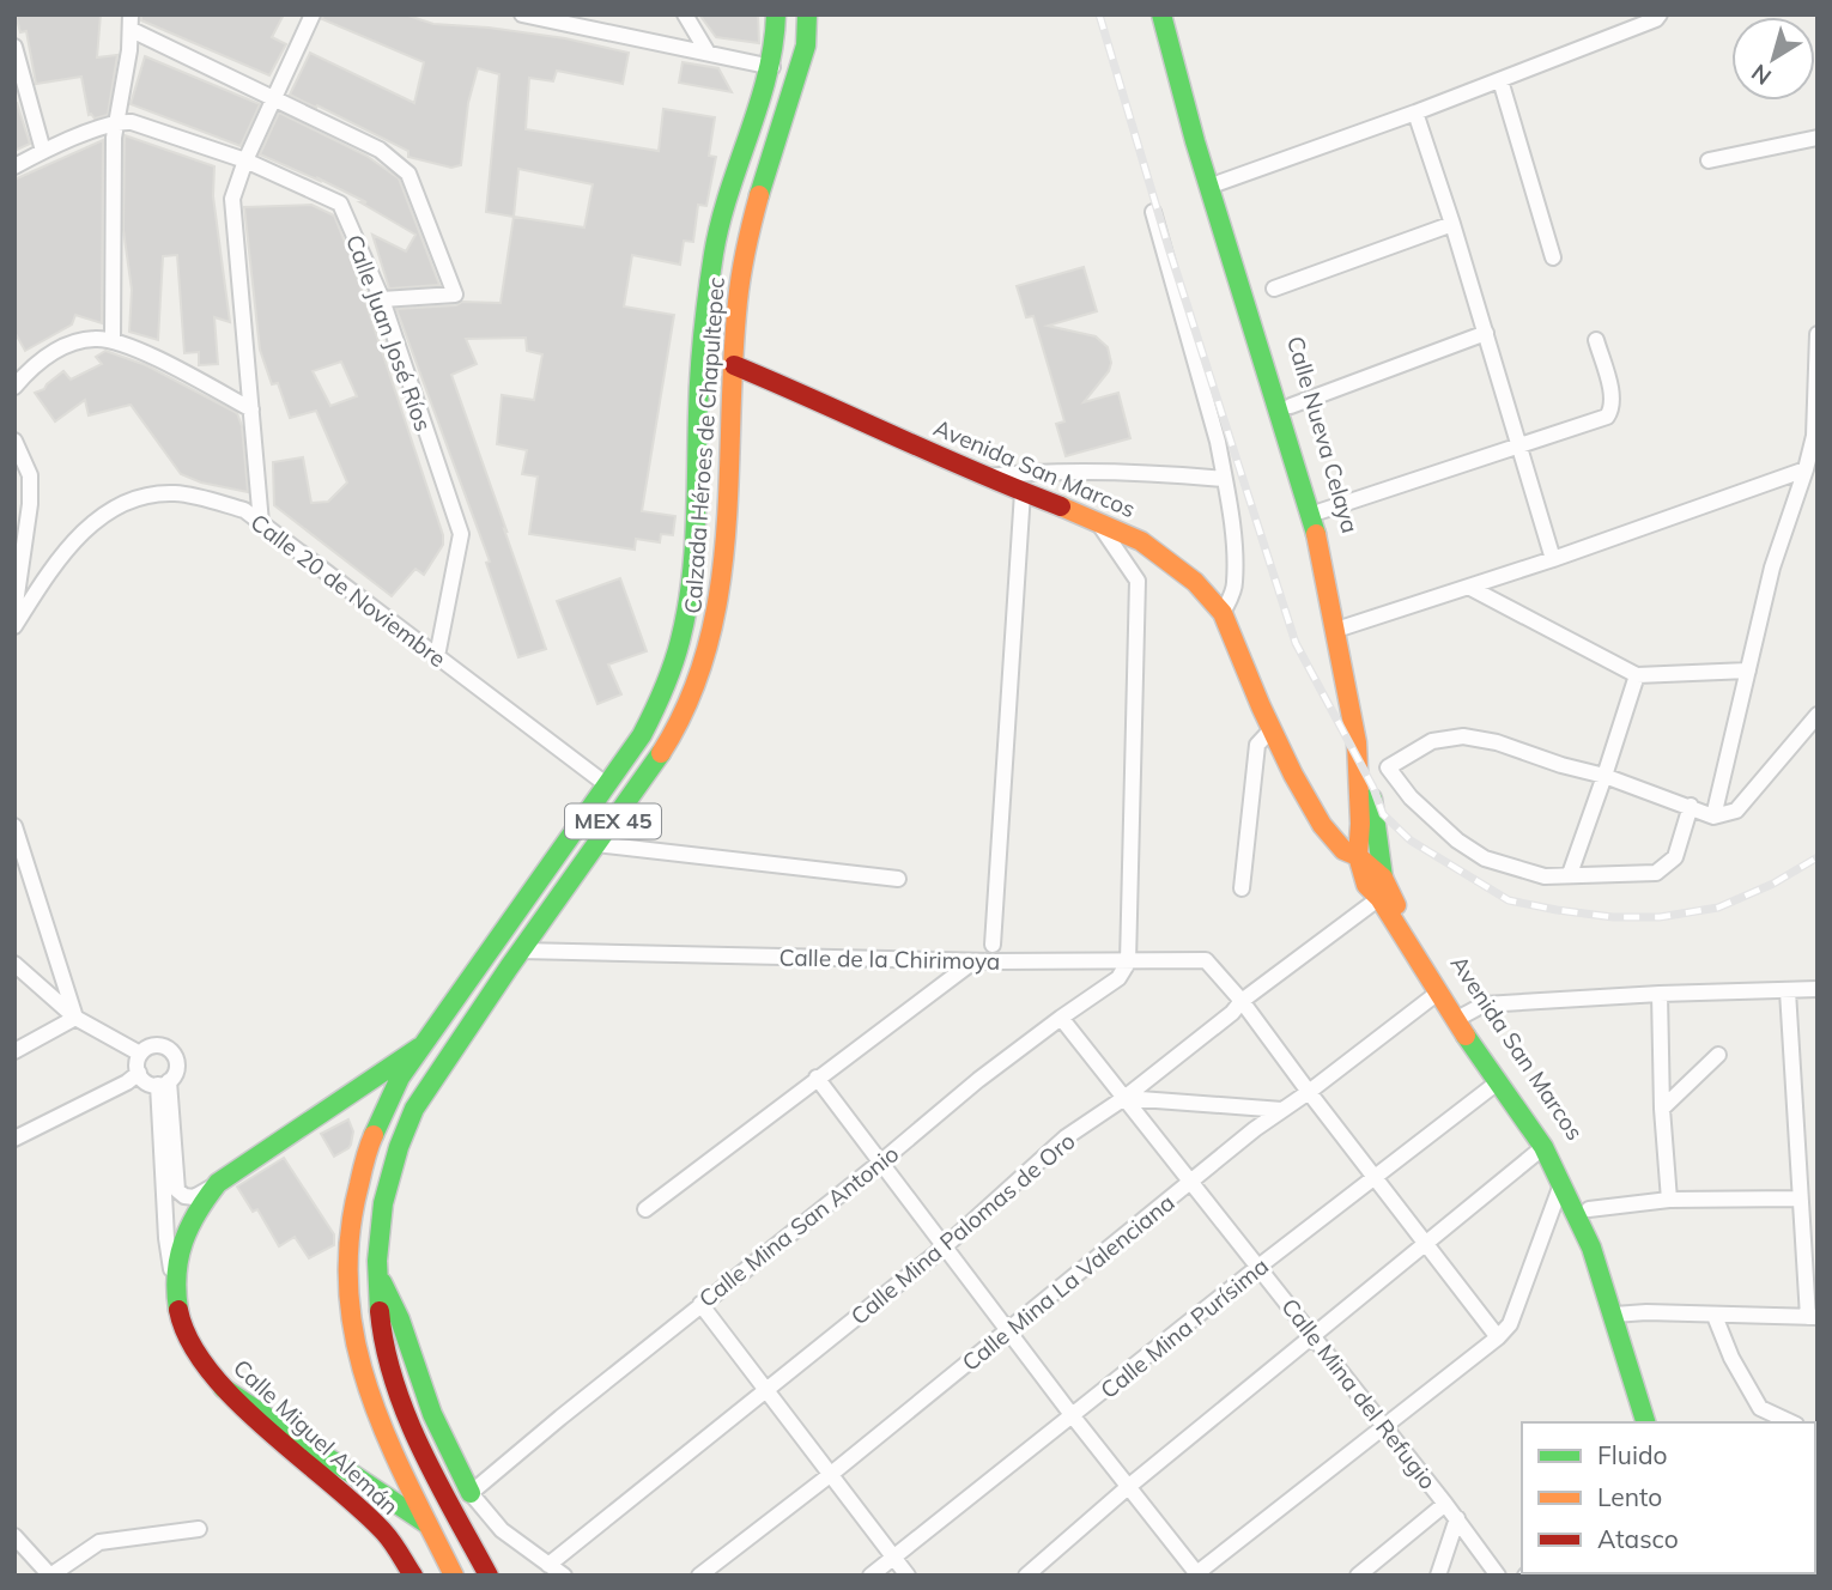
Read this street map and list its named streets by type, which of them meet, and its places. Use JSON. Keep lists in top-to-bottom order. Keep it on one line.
{"streets":{"main road":["Calle Nueva Celaya","Calzada Héroes de Chapultepec","Avenida San Marcos","MEX 45","Calle Miguel Alemán"],"street":["Calle Juan José Ríos","Calle 20 de Noviembre","Calle de la Chirimoya","Calle Mina San Antonio","Calle Mina Palomas de Oro","Calle Mina La Valenciana","Calle Mina Purísima","Calle Mina del Refugio"]},"crossings":[["Calle Juan José Ríos","Calle 20 de Noviembre"],["Calle Nueva Celaya","Avenida San Marcos"],["Calzada Héroes de Chapultepec","Avenida San Marcos"],["Calzada Héroes de Chapultepec","Calle 20 de Noviembre"],["Calzada Héroes de Chapultepec","Calle de la Chirimoya"],["Avenida San Marcos","Calle Mina Palomas de Oro"],["Avenida San Marcos","Calle Mina La Valenciana"],["Avenida San Marcos","Calle Mina Purísima"],["Calle de la Chirimoya","Calle Mina San Antonio"],["Calle de la Chirimoya","Calle Mina Palomas de Oro"],["Calle Mina San Antonio","Calle Mina del Refugio"],["Calle Mina Palomas de Oro","Calle Mina del Refugio"],["Calle Mina La Valenciana","Calle Mina del Refugio"],["Calle Mina Purísima","Calle Mina del Refugio"]],"legend":["Fluido","Lento","Atasco"],"north":"bottom left"}
